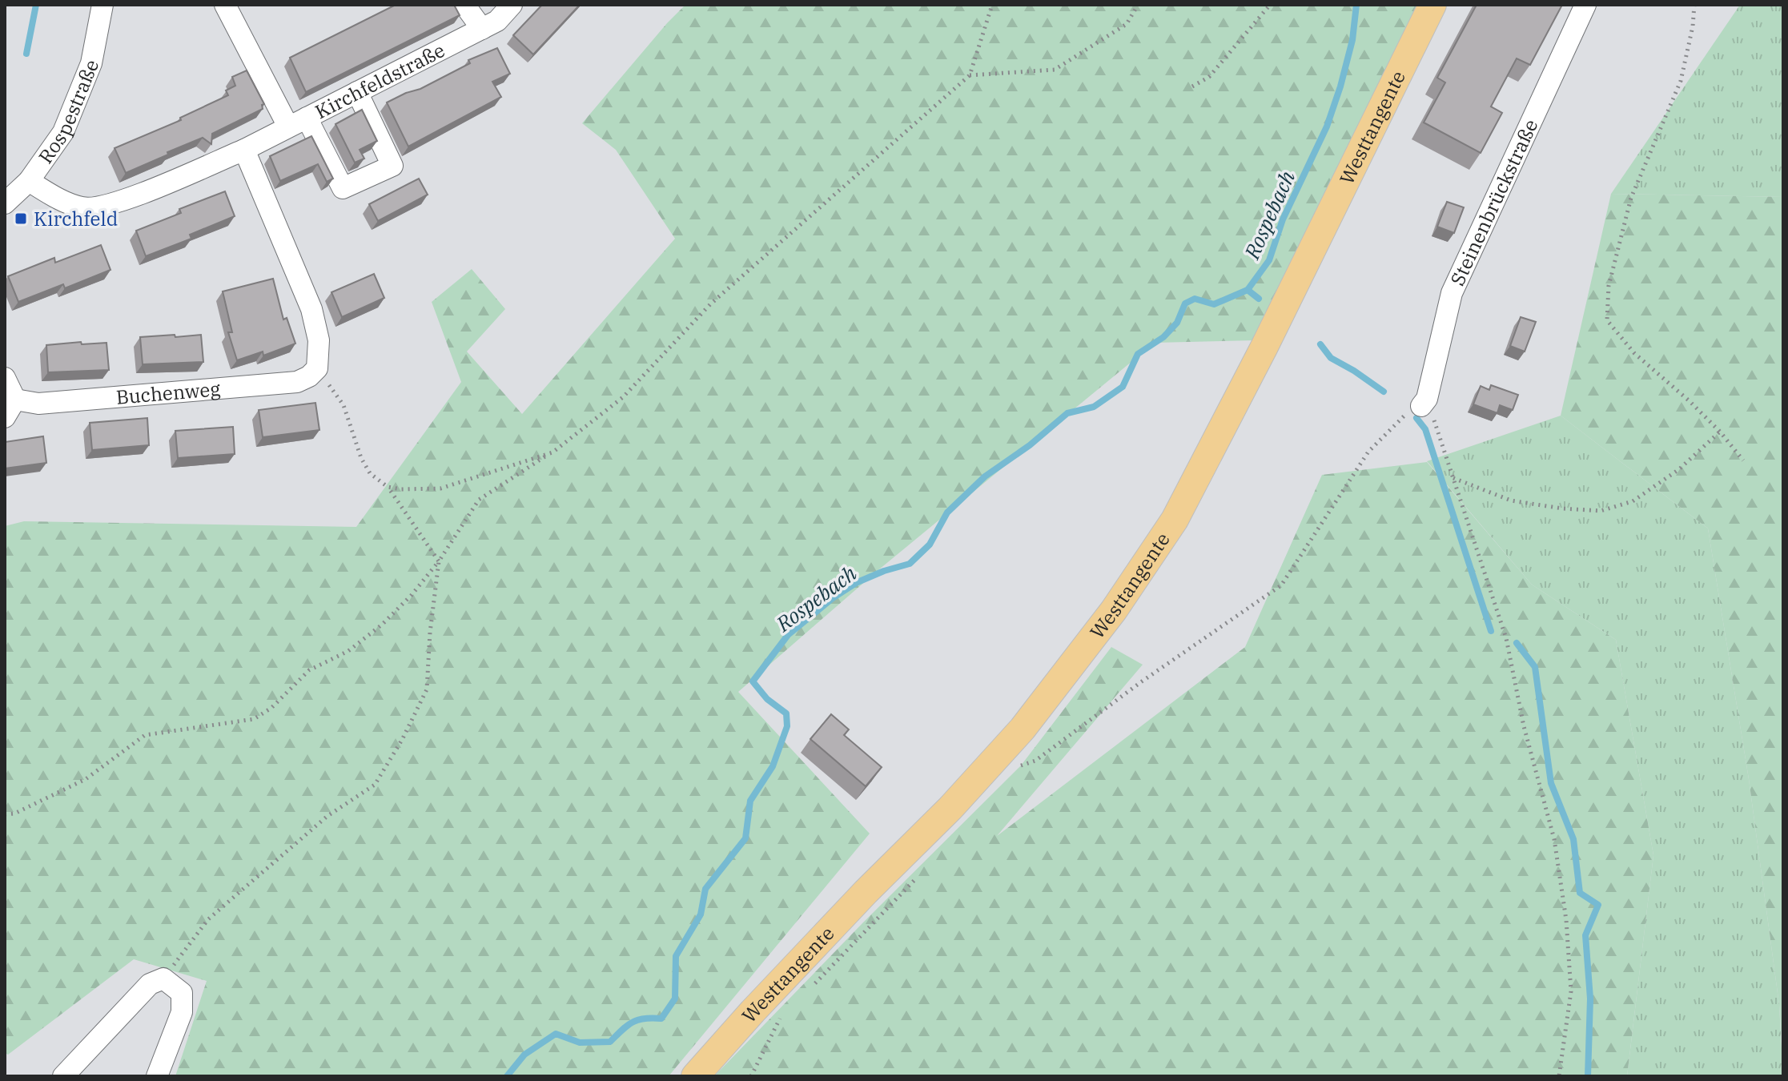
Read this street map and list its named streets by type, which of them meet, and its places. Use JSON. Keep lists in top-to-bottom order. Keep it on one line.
{"streets":{"main road":["Westtangente"],"street":["Kirchfeldstraße","Rospestraße","Steinenbrückstraße","Buchenweg"]},"crossings":[["Kirchfeldstraße","Rospestraße"]],"water":["Rospebach"],"places":{"transit":["Kirchfeld"]}}
